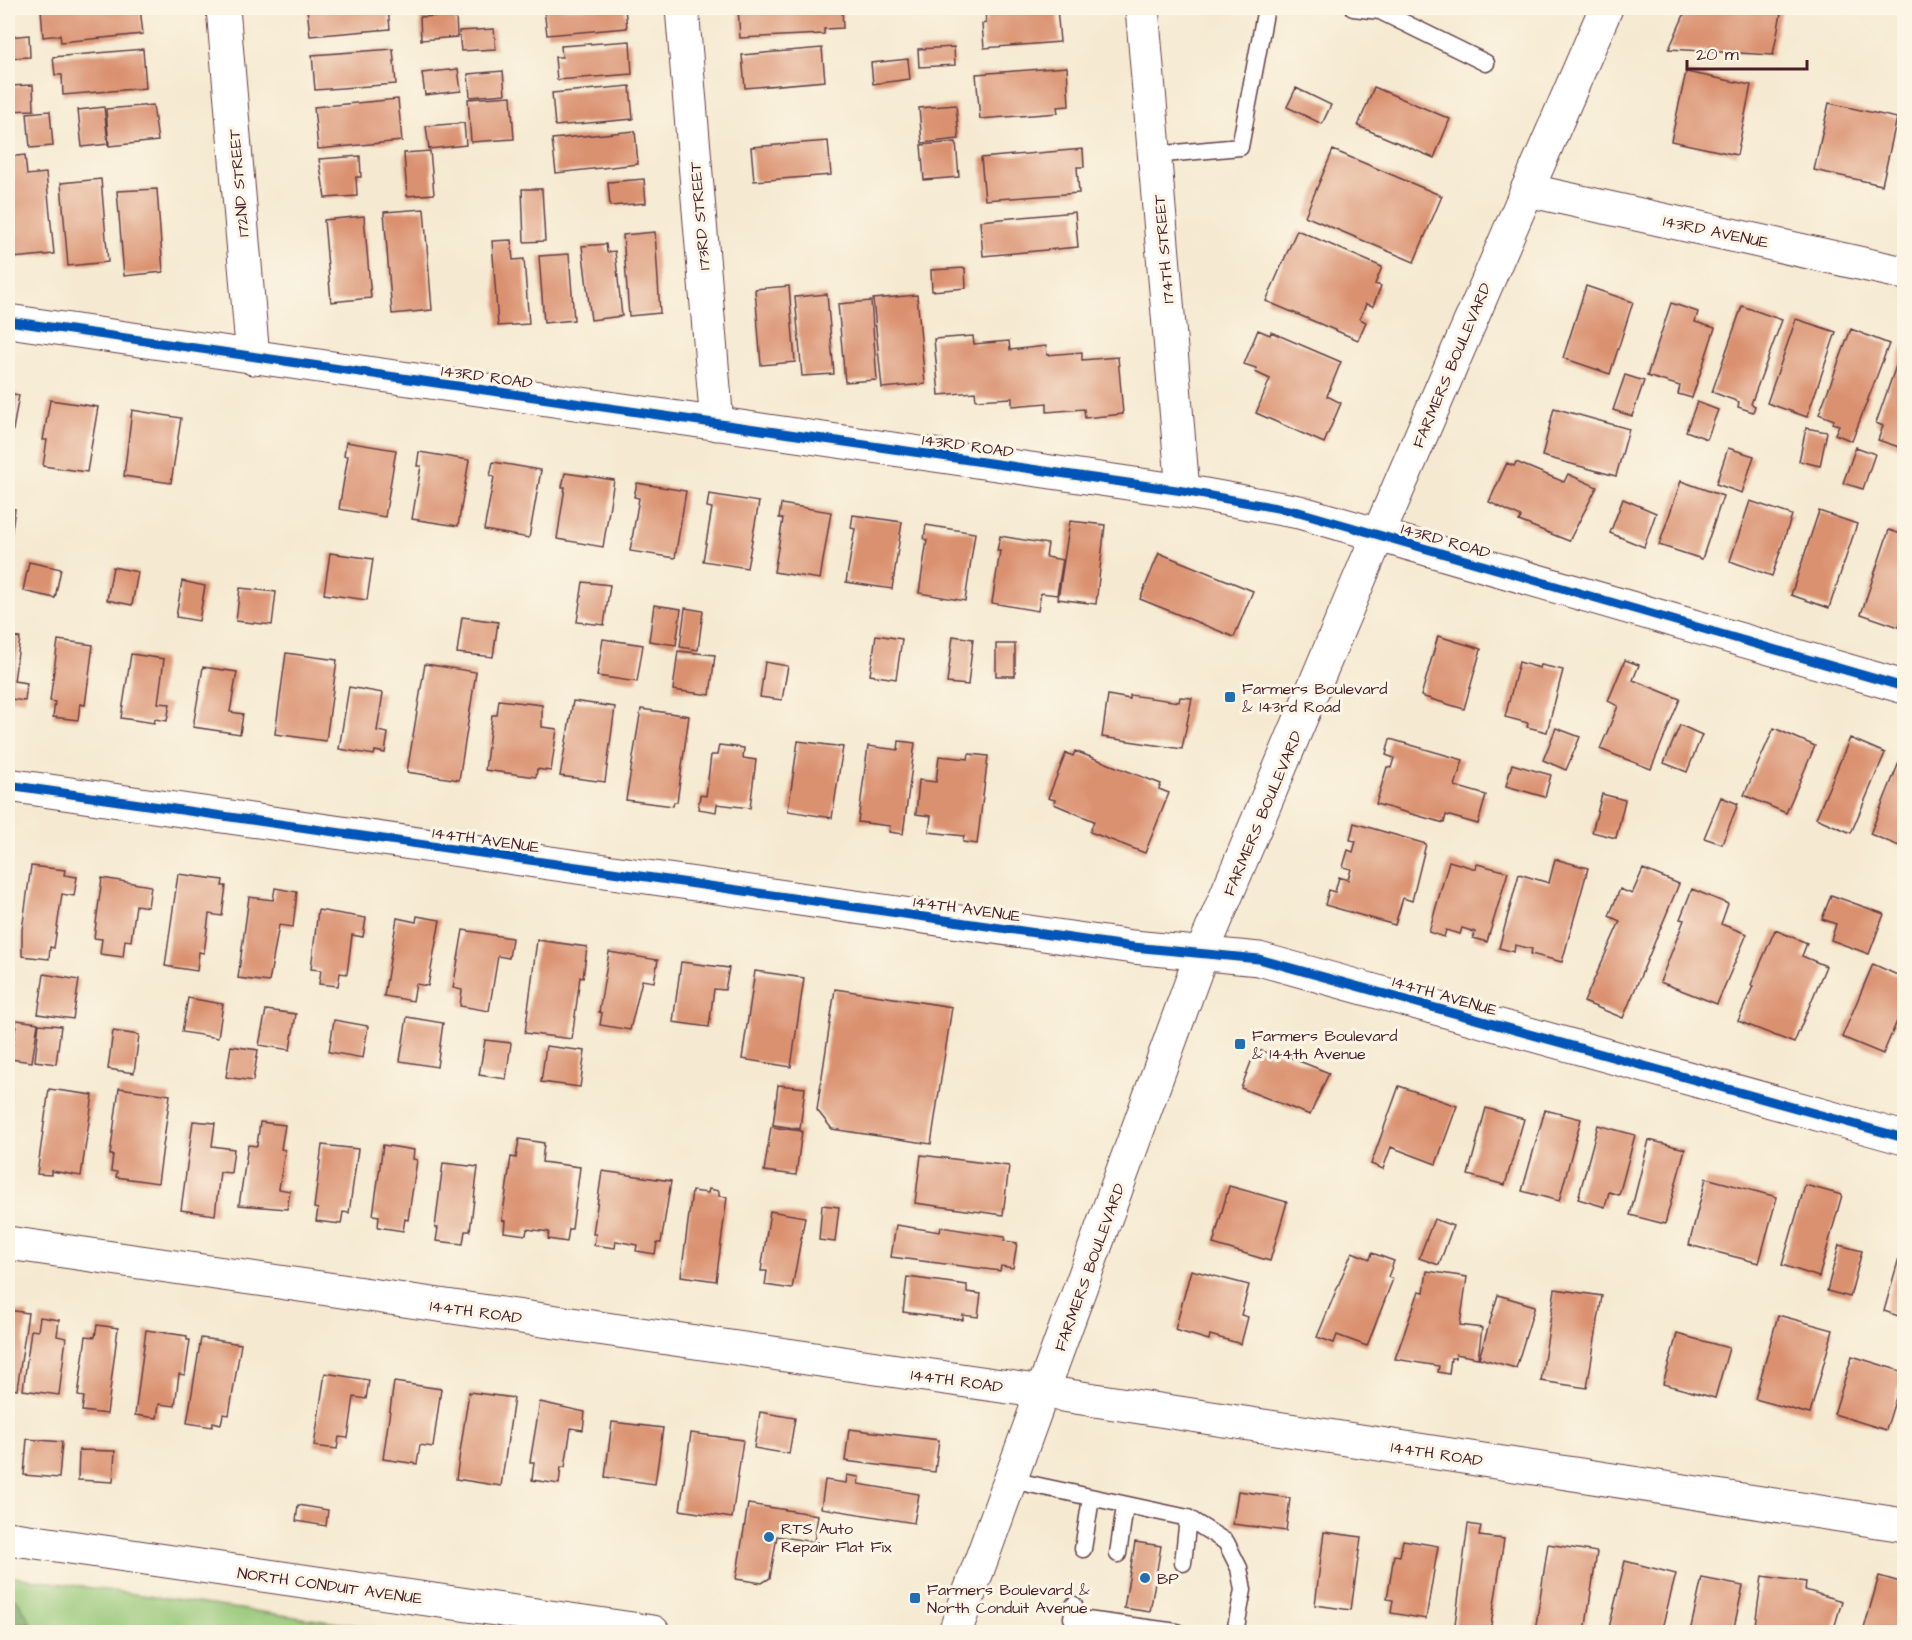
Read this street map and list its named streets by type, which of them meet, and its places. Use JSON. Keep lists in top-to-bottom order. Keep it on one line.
{"streets":{"street":["172ND STREET","173RD STREET","143RD AVENUE","174TH STREET","FARMERS BOULEVARD","143RD ROAD","144TH AVENUE","144TH ROAD","NORTH CONDUIT AVENUE"]},"crossings":[["172ND STREET","143RD ROAD"],["173RD STREET","143RD ROAD"],["143RD AVENUE","FARMERS BOULEVARD"],["174TH STREET","143RD ROAD"],["FARMERS BOULEVARD","143RD ROAD"],["FARMERS BOULEVARD","144TH AVENUE"],["FARMERS BOULEVARD","144TH ROAD"]],"places":{"transit":["Farmers Boulevard & 143rd Road","Farmers Boulevard & 144th Avenue","Farmers Boulevard & North Conduit Avenue"],"other":["RTS Auto Repair Flat Fix","BP"]},"scale_bar":"20 m"}
